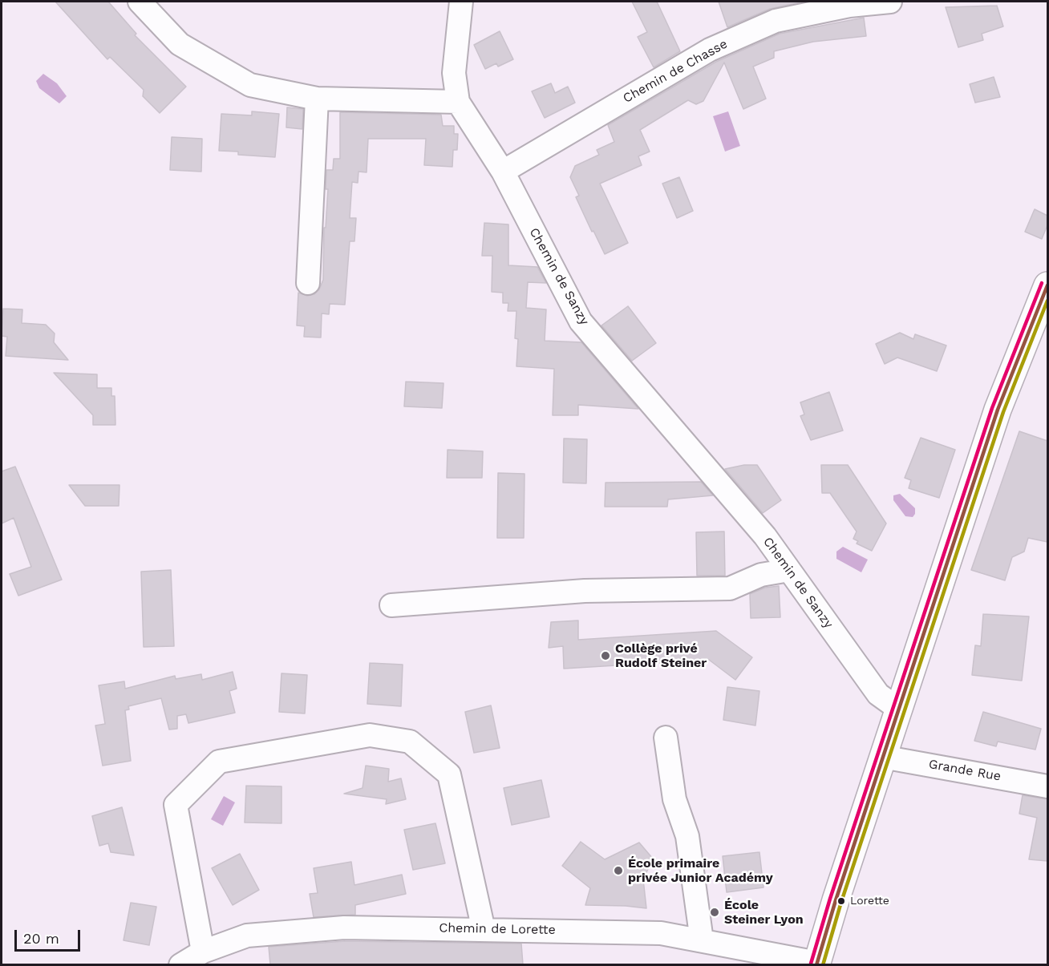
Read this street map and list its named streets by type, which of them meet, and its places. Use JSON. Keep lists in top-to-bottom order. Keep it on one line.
{"streets":{"street":["Chemin de Chasse","Chemin de Sanzy","Grande Rue","Chemin de Lorette"]},"crossings":[["Chemin de Chasse","Chemin de Sanzy"]],"places":["Collège privé Rudolf Steiner","École primaire privée Junior Académy","Lorette","École Steiner Lyon"],"scale_bar":"20 m"}
